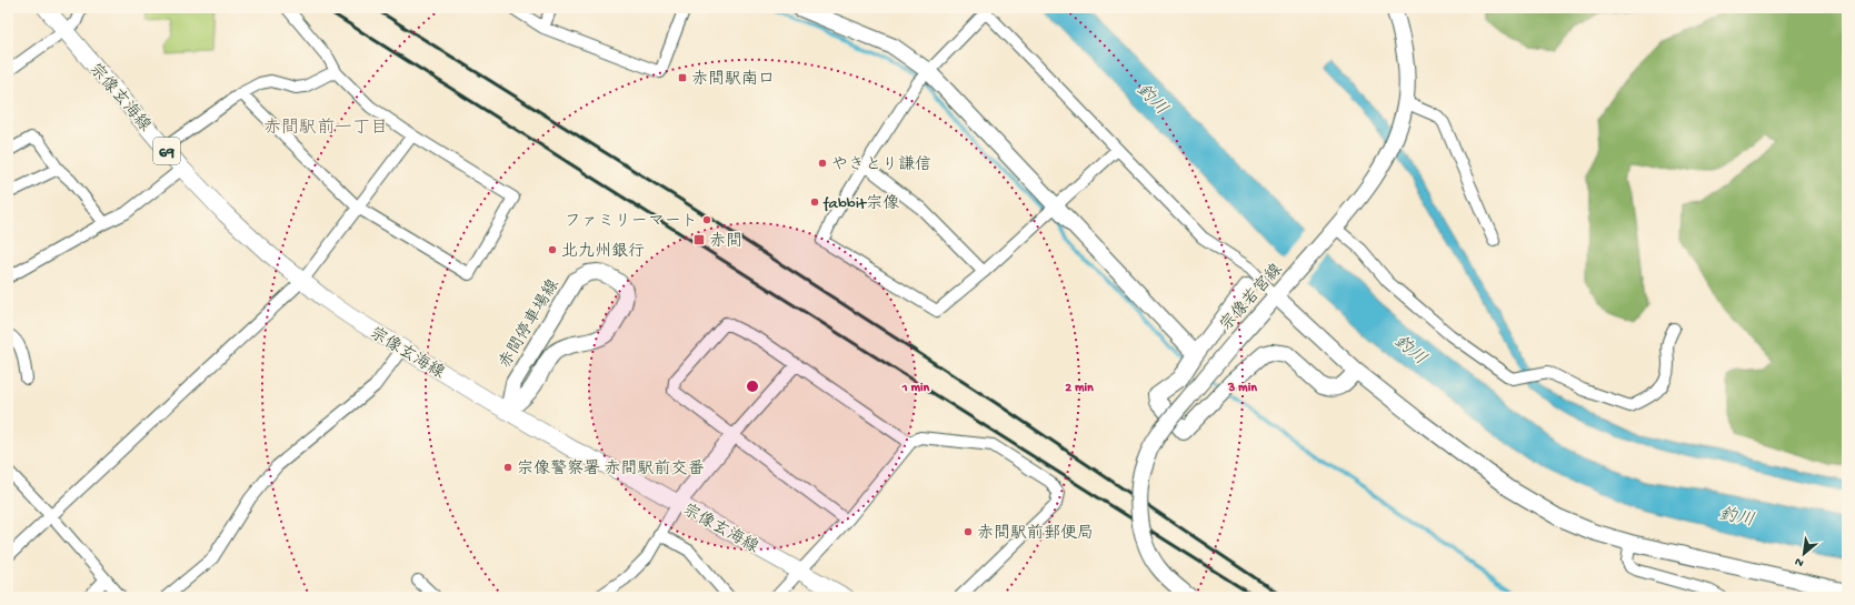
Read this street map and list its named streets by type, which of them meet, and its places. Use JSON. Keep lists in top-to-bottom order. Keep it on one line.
{"streets":{"main road":["宗像玄海線","69"],"street":["宗像若宮線","赤間停車場線"]},"crossings":[["宗像玄海線","赤間停車場線"]],"districts":["赤間駅前一丁目"],"water":["釣川"],"places":{"transit":["赤間駅南口","赤間"],"other":["やきとり謙信","fabbit宗像","ファミリーマート","北九州銀行","宗像警察署 赤間駅前交番","赤間駅前郵便局"]},"north":"bottom left","rings":["1 min","2 min","3 min"]}
